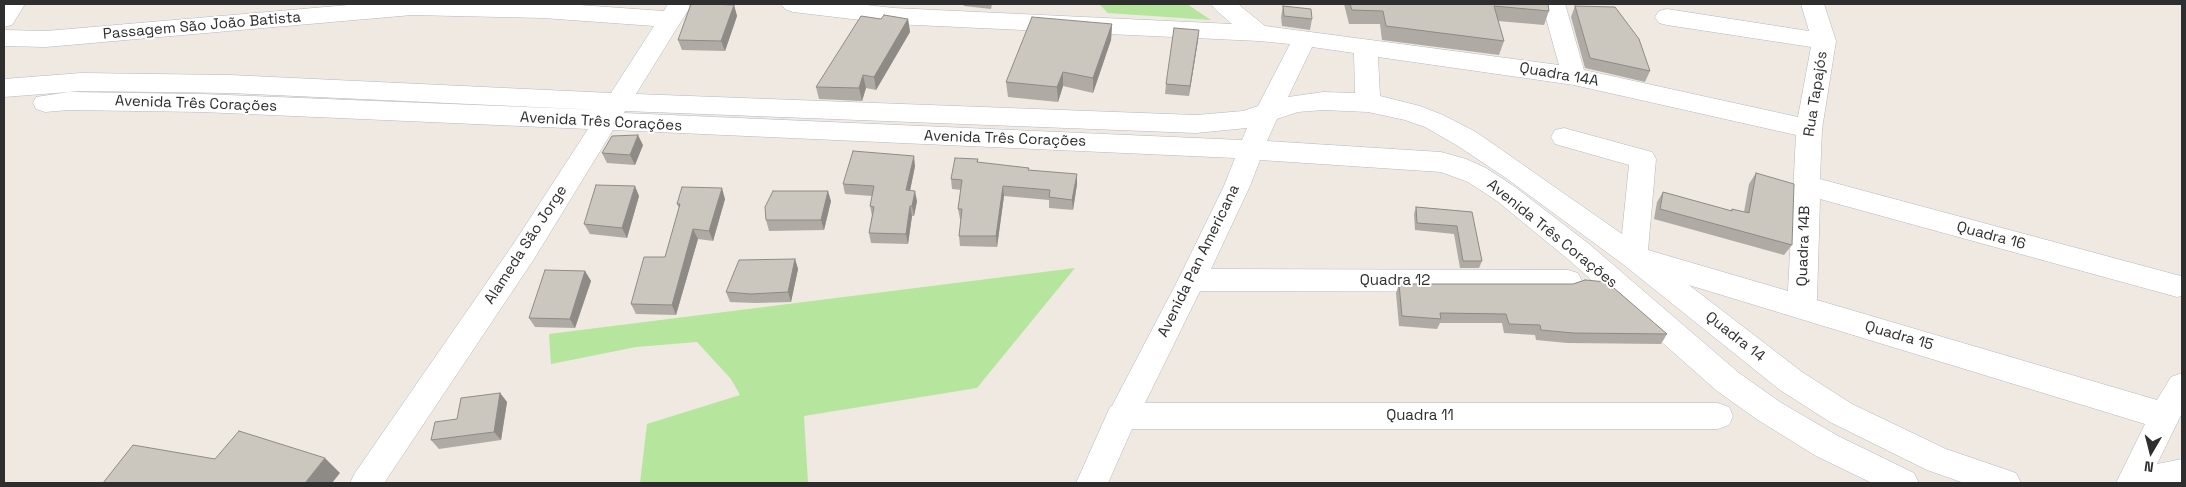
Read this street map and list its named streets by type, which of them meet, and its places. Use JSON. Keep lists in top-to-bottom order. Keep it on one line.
{"streets":{"street":["Passagem São João Batista","Quadra 14A","Rua Tapajós","Avenida Três Corações","Quadra 16","Alameda São Jorge","Quadra 14B","Avenida Pan Americana","Quadra 12","Quadra 15","Quadra 14","Quadra 11"]},"crossings":[["Passagem São João Batista","Alameda São Jorge"],["Quadra 14A","Rua Tapajós"],["Quadra 14A","Avenida Pan Americana"],["Rua Tapajós","Quadra 16"],["Rua Tapajós","Quadra 14B"],["Avenida Três Corações","Alameda São Jorge"],["Avenida Três Corações","Avenida Pan Americana"],["Avenida Três Corações","Quadra 15"],["Avenida Três Corações","Quadra 14"],["Quadra 16","Quadra 14B"],["Quadra 14B","Quadra 15"],["Avenida Pan Americana","Quadra 12"],["Avenida Pan Americana","Quadra 11"],["Quadra 15","Quadra 14"]],"north":"bottom"}
